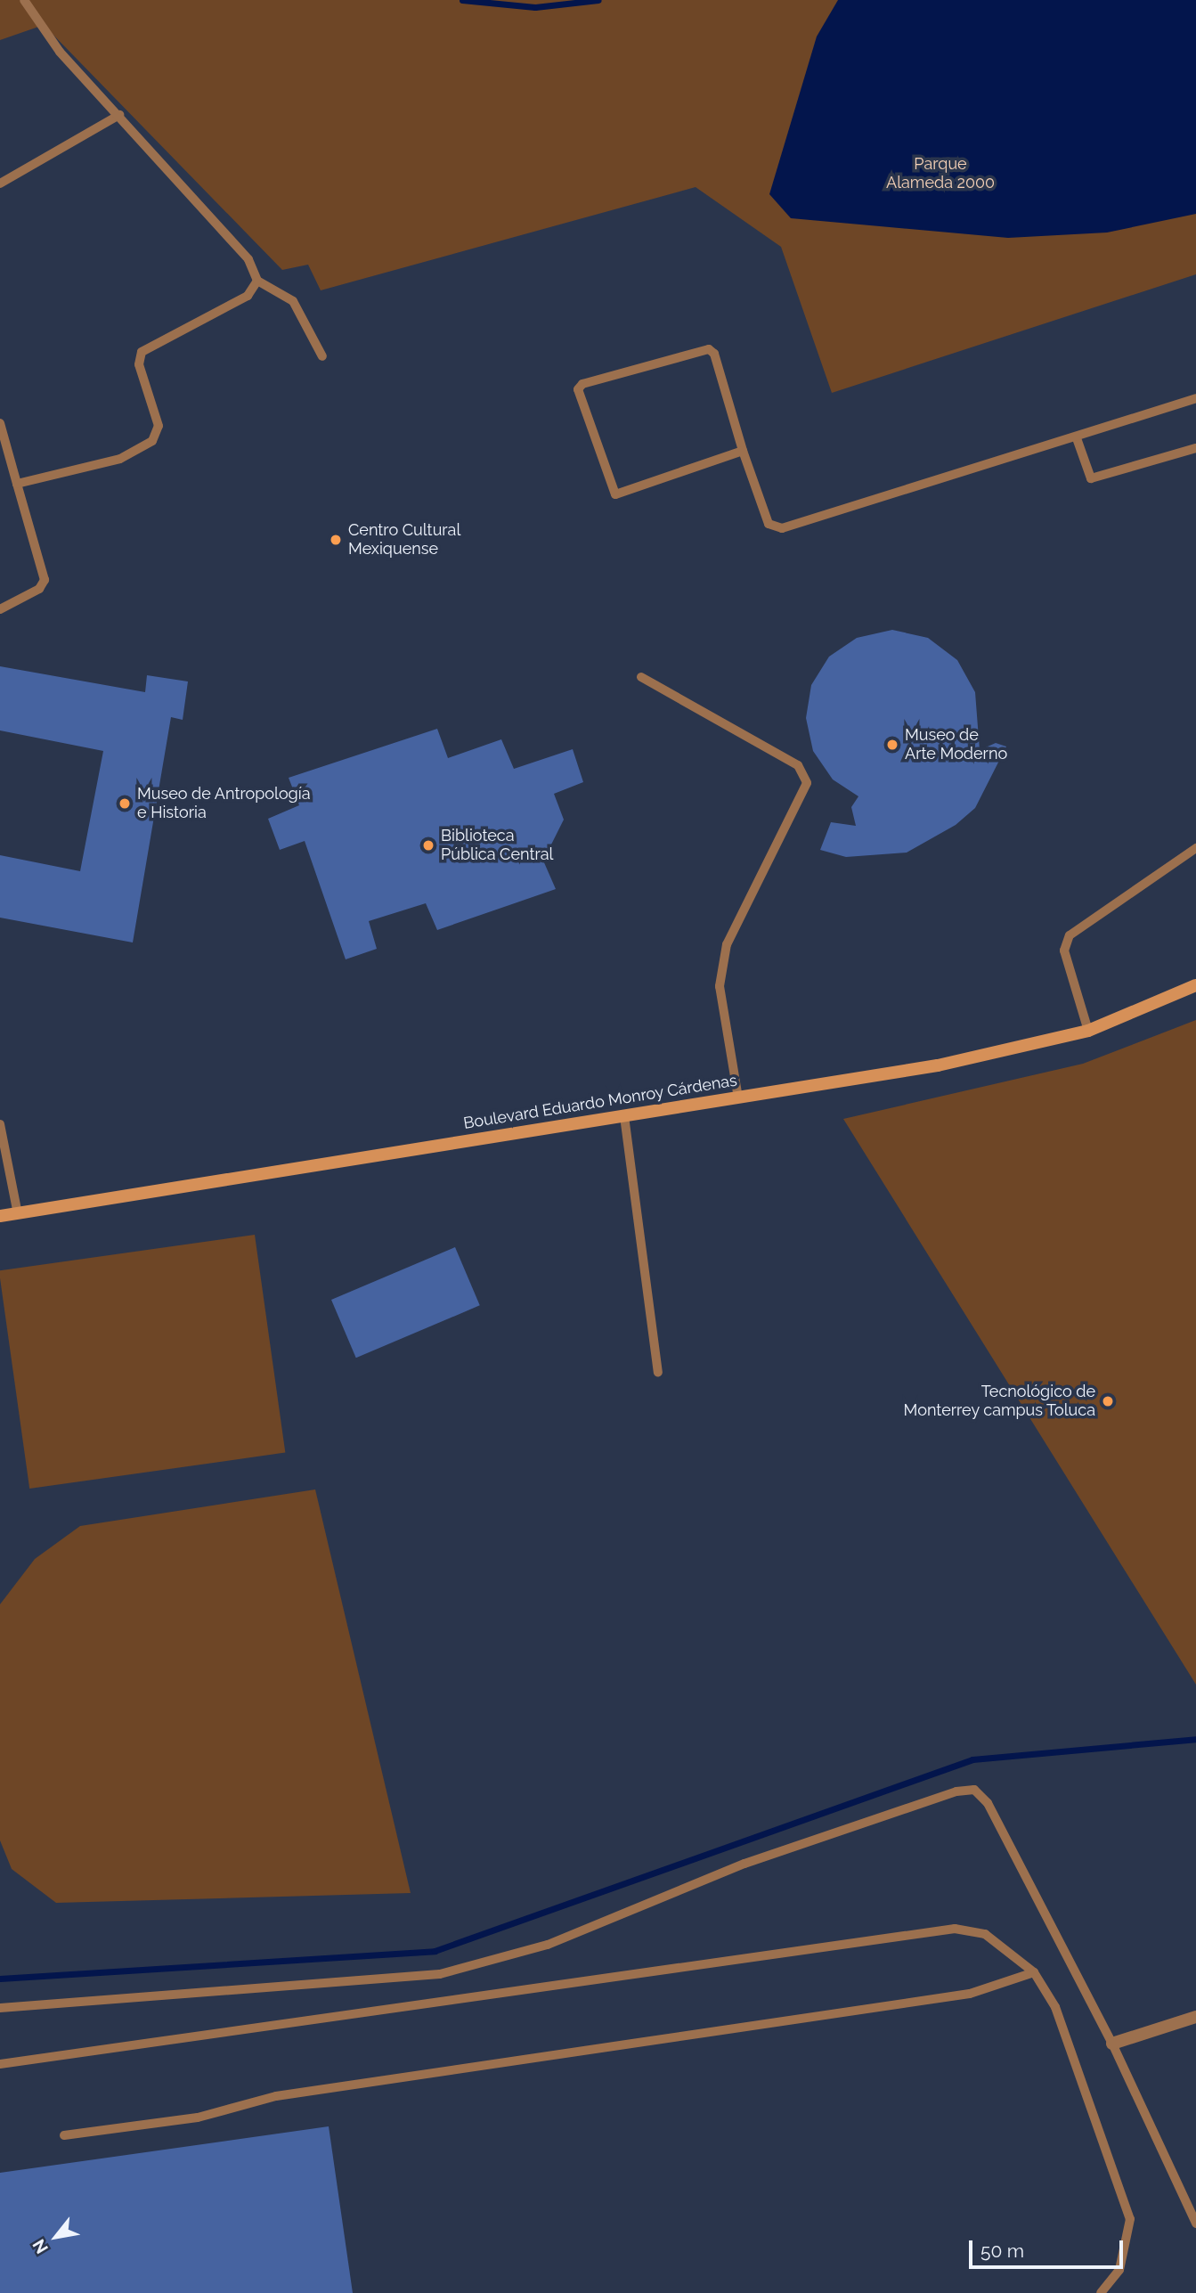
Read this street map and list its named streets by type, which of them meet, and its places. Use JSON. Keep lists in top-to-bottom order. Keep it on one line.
{"streets":{"main road":["Boulevard Eduardo Monroy Cárdenas"]},"parks":["Parque Alameda 2000"],"places":["Centro Cultural Mexiquense","Museo de Arte Moderno","Museo de Antropología e Historia","Biblioteca Pública Central","Tecnológico de Monterrey campus Toluca"],"scale_bar":"50 m","north":"bottom left"}
